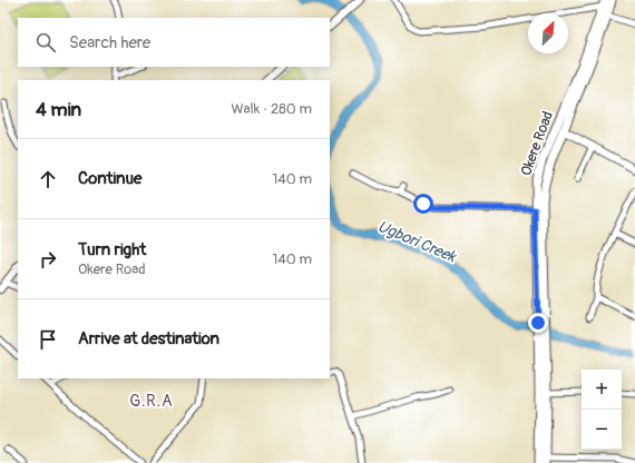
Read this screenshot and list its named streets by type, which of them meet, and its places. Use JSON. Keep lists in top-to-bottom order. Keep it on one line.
{"streets":{"main road":["Okere Road"]},"districts":["G.R.A"],"water":["Ugbori Creek"],"north":"top right","page":{"search":"Search here","heading":["4 min","Walk · 280 m"],"list":[["Continue","140 m"],["Turn right","Okere Road","140 m"],"Arrive at destination"],"map_buttons":["+","−"]}}
